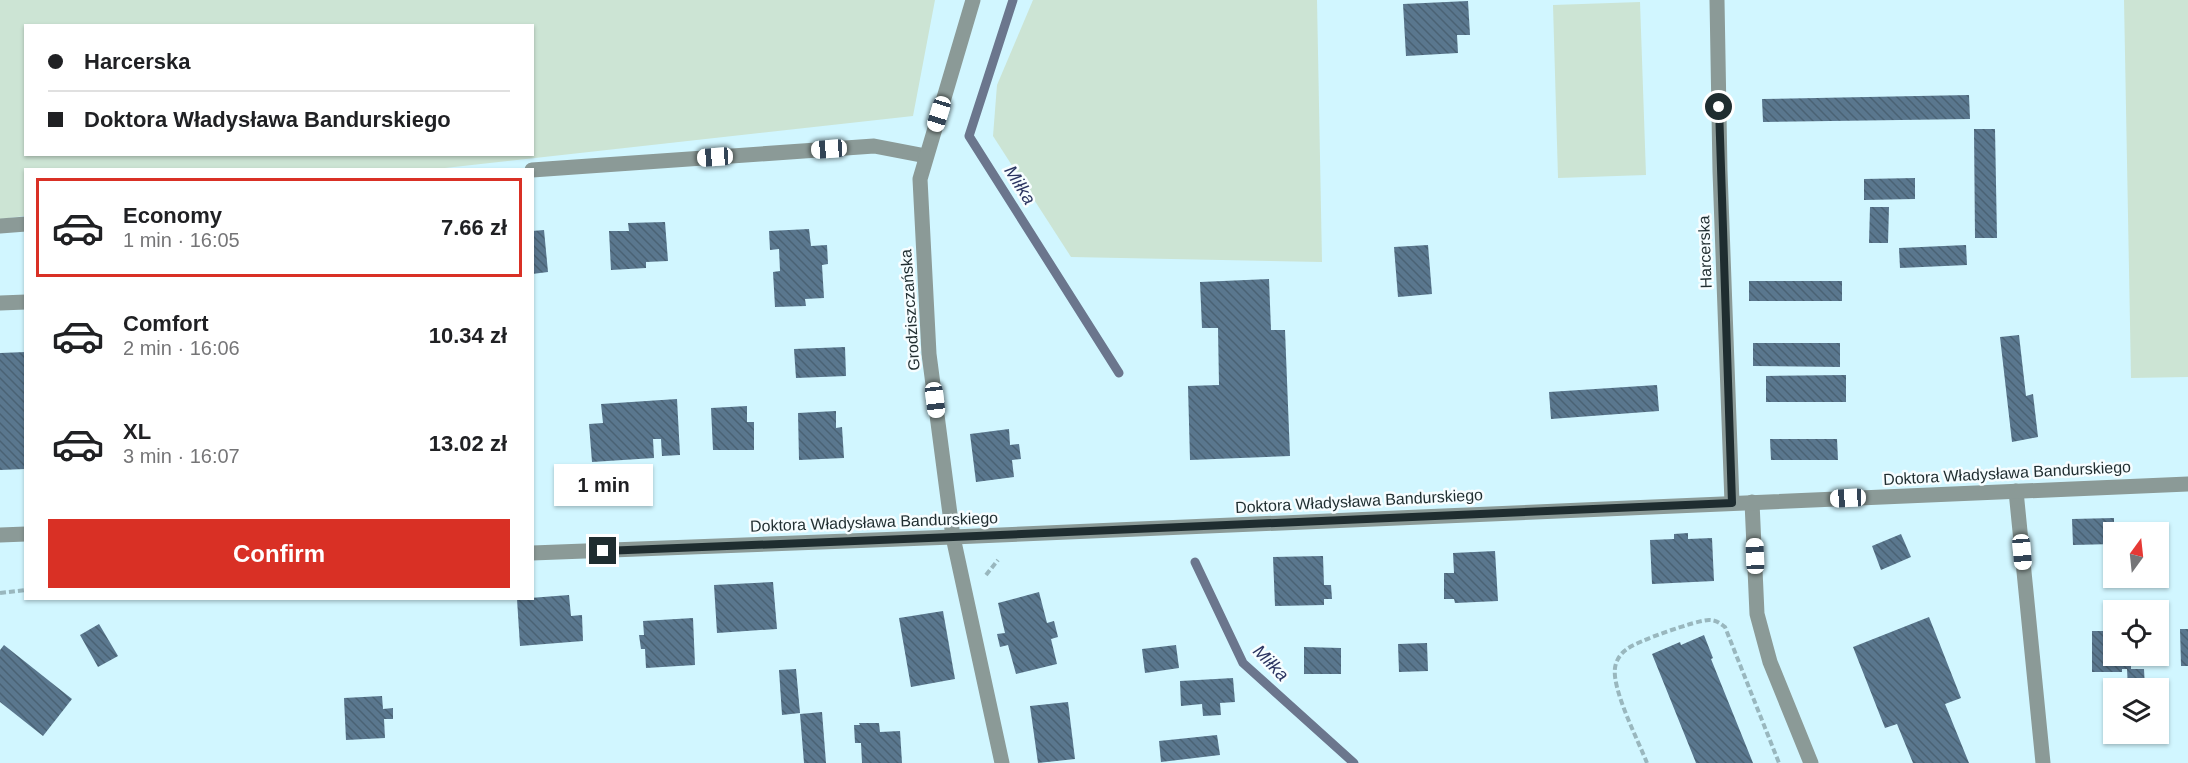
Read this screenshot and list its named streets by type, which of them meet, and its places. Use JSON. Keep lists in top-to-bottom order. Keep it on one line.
{"streets":{"street":["Harcerska","Grodziszczańska","Doktora Władysława Bandurskiego"]},"crossings":[["Harcerska","Doktora Władysława Bandurskiego"],["Grodziszczańska","Doktora Władysława Bandurskiego"]],"water":["Miłka"],"north":"top","page":{"banner":["Harcerska","Doktora Władysława Bandurskiego"],"list":[{"name":"Economy","note":"1 min · 16:05","value":"7.66 zł"},{"name":"Comfort","note":"2 min · 16:06","value":"10.34 zł"},{"name":"XL","note":"3 min · 16:07","value":"13.02 zł"}],"bubble":"1 min","buttons":"Confirm"}}
